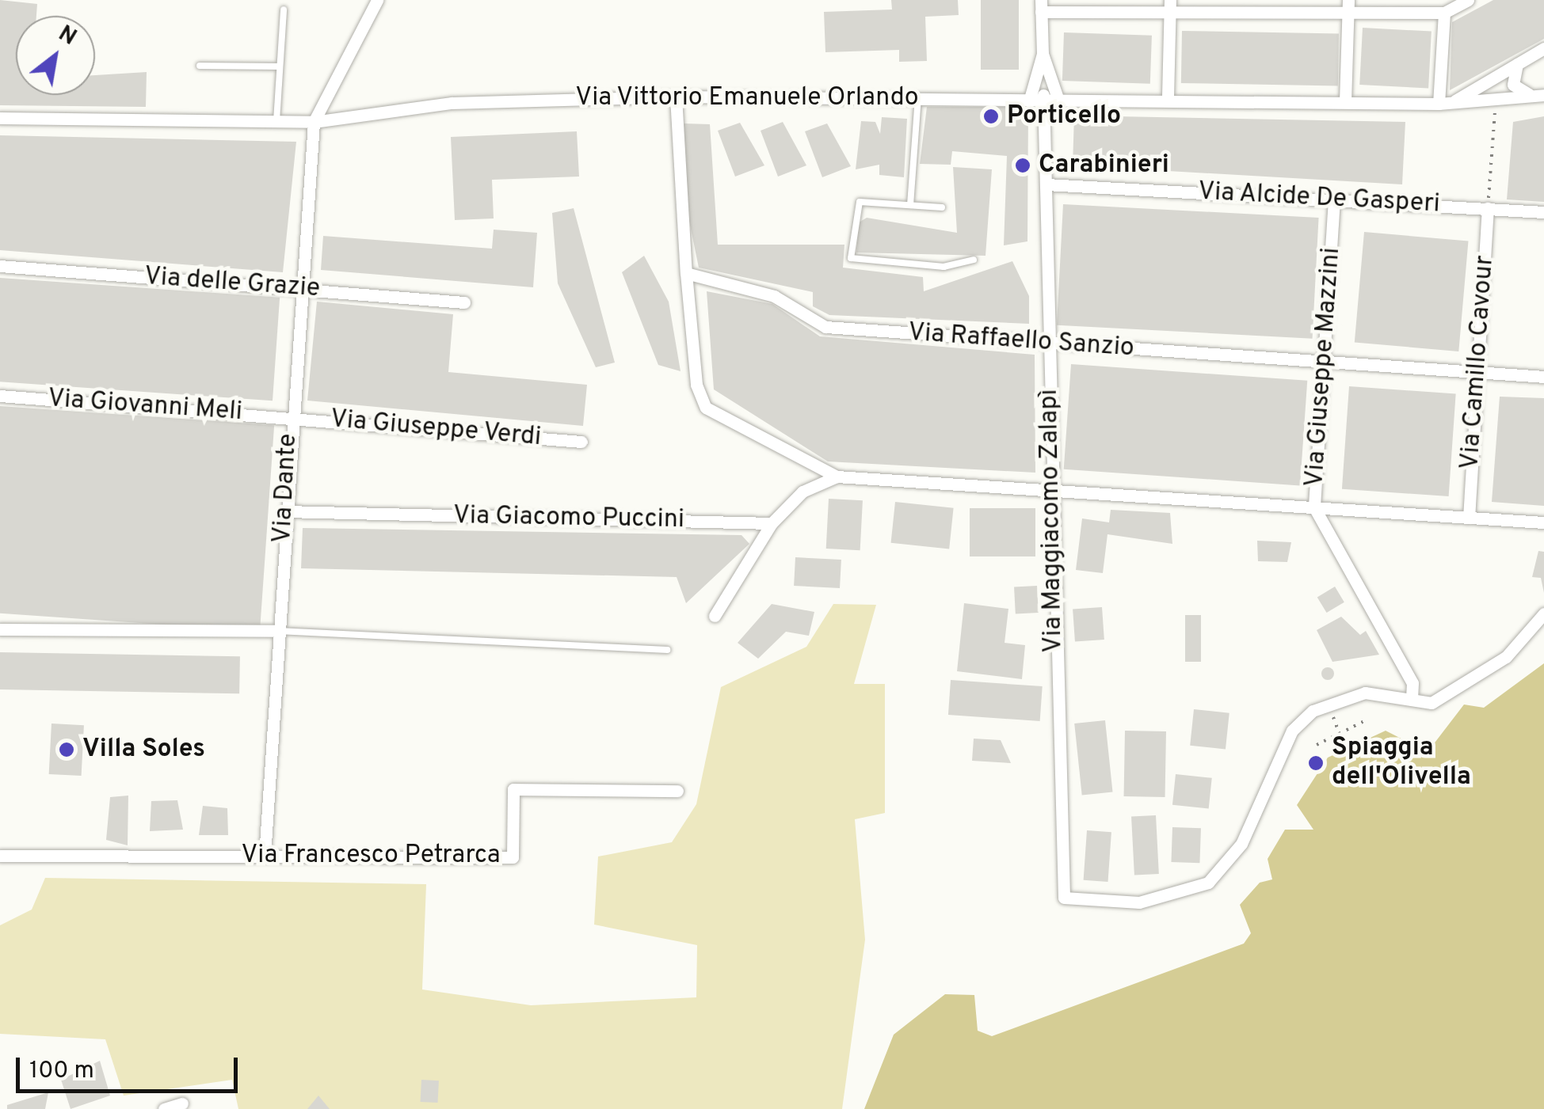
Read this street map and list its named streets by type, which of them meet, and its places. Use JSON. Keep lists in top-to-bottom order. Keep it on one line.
{"streets":{"street":["Via Vittorio Emanuele Orlando","Via Alcide De Gasperi","Via delle Grazie","Via Raffaello Sanzio","Via Camillo Cavour","Via Giuseppe Mazzini","Via Giovanni Meli","Via Giuseppe Verdi","Via Dante","Via Giacomo Puccini","Via Maggiacomo Zalapì","Via Francesco Petrarca"]},"crossings":[["Via Vittorio Emanuele Orlando","Via Dante"],["Via Vittorio Emanuele Orlando","Via Maggiacomo Zalapì"],["Via Alcide De Gasperi","Via Camillo Cavour"],["Via Alcide De Gasperi","Via Giuseppe Mazzini"],["Via Alcide De Gasperi","Via Maggiacomo Zalapì"],["Via delle Grazie","Via Dante"],["Via Raffaello Sanzio","Via Camillo Cavour"],["Via Raffaello Sanzio","Via Giuseppe Mazzini"],["Via Raffaello Sanzio","Via Maggiacomo Zalapì"],["Via Giuseppe Mazzini","Via Maggiacomo Zalapì"],["Via Giovanni Meli","Via Giuseppe Verdi"],["Via Giovanni Meli","Via Dante"],["Via Giuseppe Verdi","Via Dante"],["Via Dante","Via Giacomo Puccini"],["Via Dante","Via Francesco Petrarca"]],"places":["Porticello","Carabinieri","Villa Soles","Spiaggia dell'Olivella"],"scale_bar":"100 m","north":"top right"}
